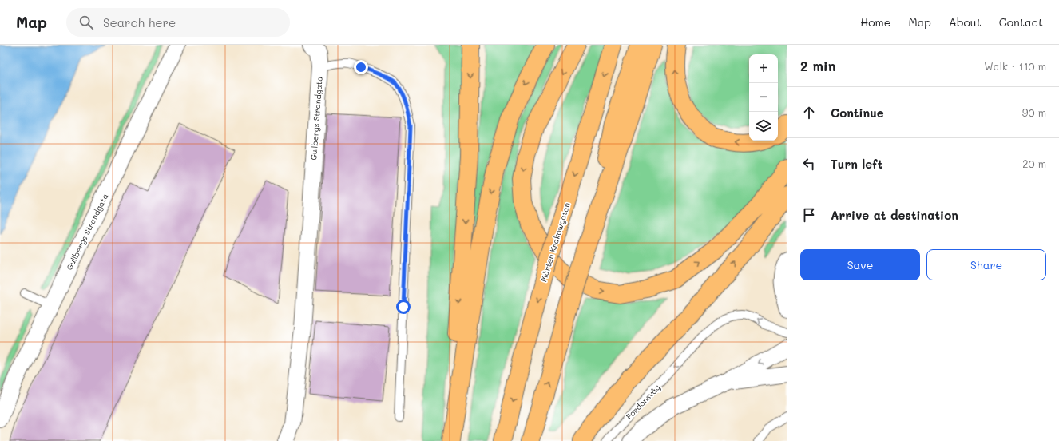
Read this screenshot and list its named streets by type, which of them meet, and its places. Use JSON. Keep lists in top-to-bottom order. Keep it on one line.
{"streets":{"highway":["Mårten Krakowgatan"],"street":["Gullbergs Strandgata"],"lane":["Fordonsvåg"]},"one_way":["Fordonsvåg"],"page":{"header":"Map","search":"Search here","nav":["Home","Map","About","Contact"],"heading":["2 min","Walk · 110 m"],"map_buttons":["+","−"],"list":[["Continue","90 m"],["Turn left","20 m"],"Arrive at destination"],"buttons":["Save","Share"]}}
